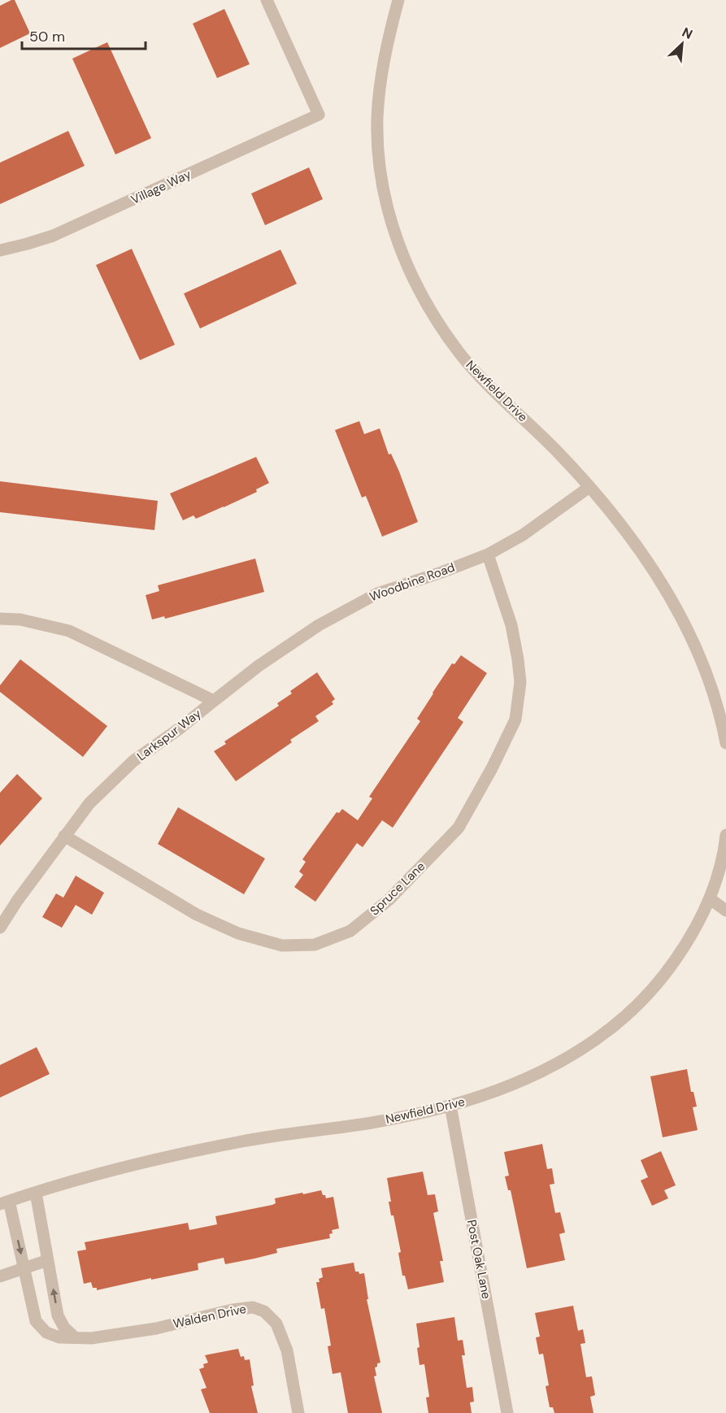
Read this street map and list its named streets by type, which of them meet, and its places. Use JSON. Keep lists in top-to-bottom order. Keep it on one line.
{"streets":{"street":["Village Way","Newfield Drive","Woodbine Road","Larkspur Way","Spruce Lane","Post Oak Lane","Walden Drive"]},"crossings":[["Newfield Drive","Woodbine Road"],["Newfield Drive","Post Oak Lane"],["Newfield Drive","Walden Drive"],["Woodbine Road","Larkspur Way"],["Woodbine Road","Spruce Lane"],["Larkspur Way","Spruce Lane"]],"scale_bar":"50 m","north":"top right"}
